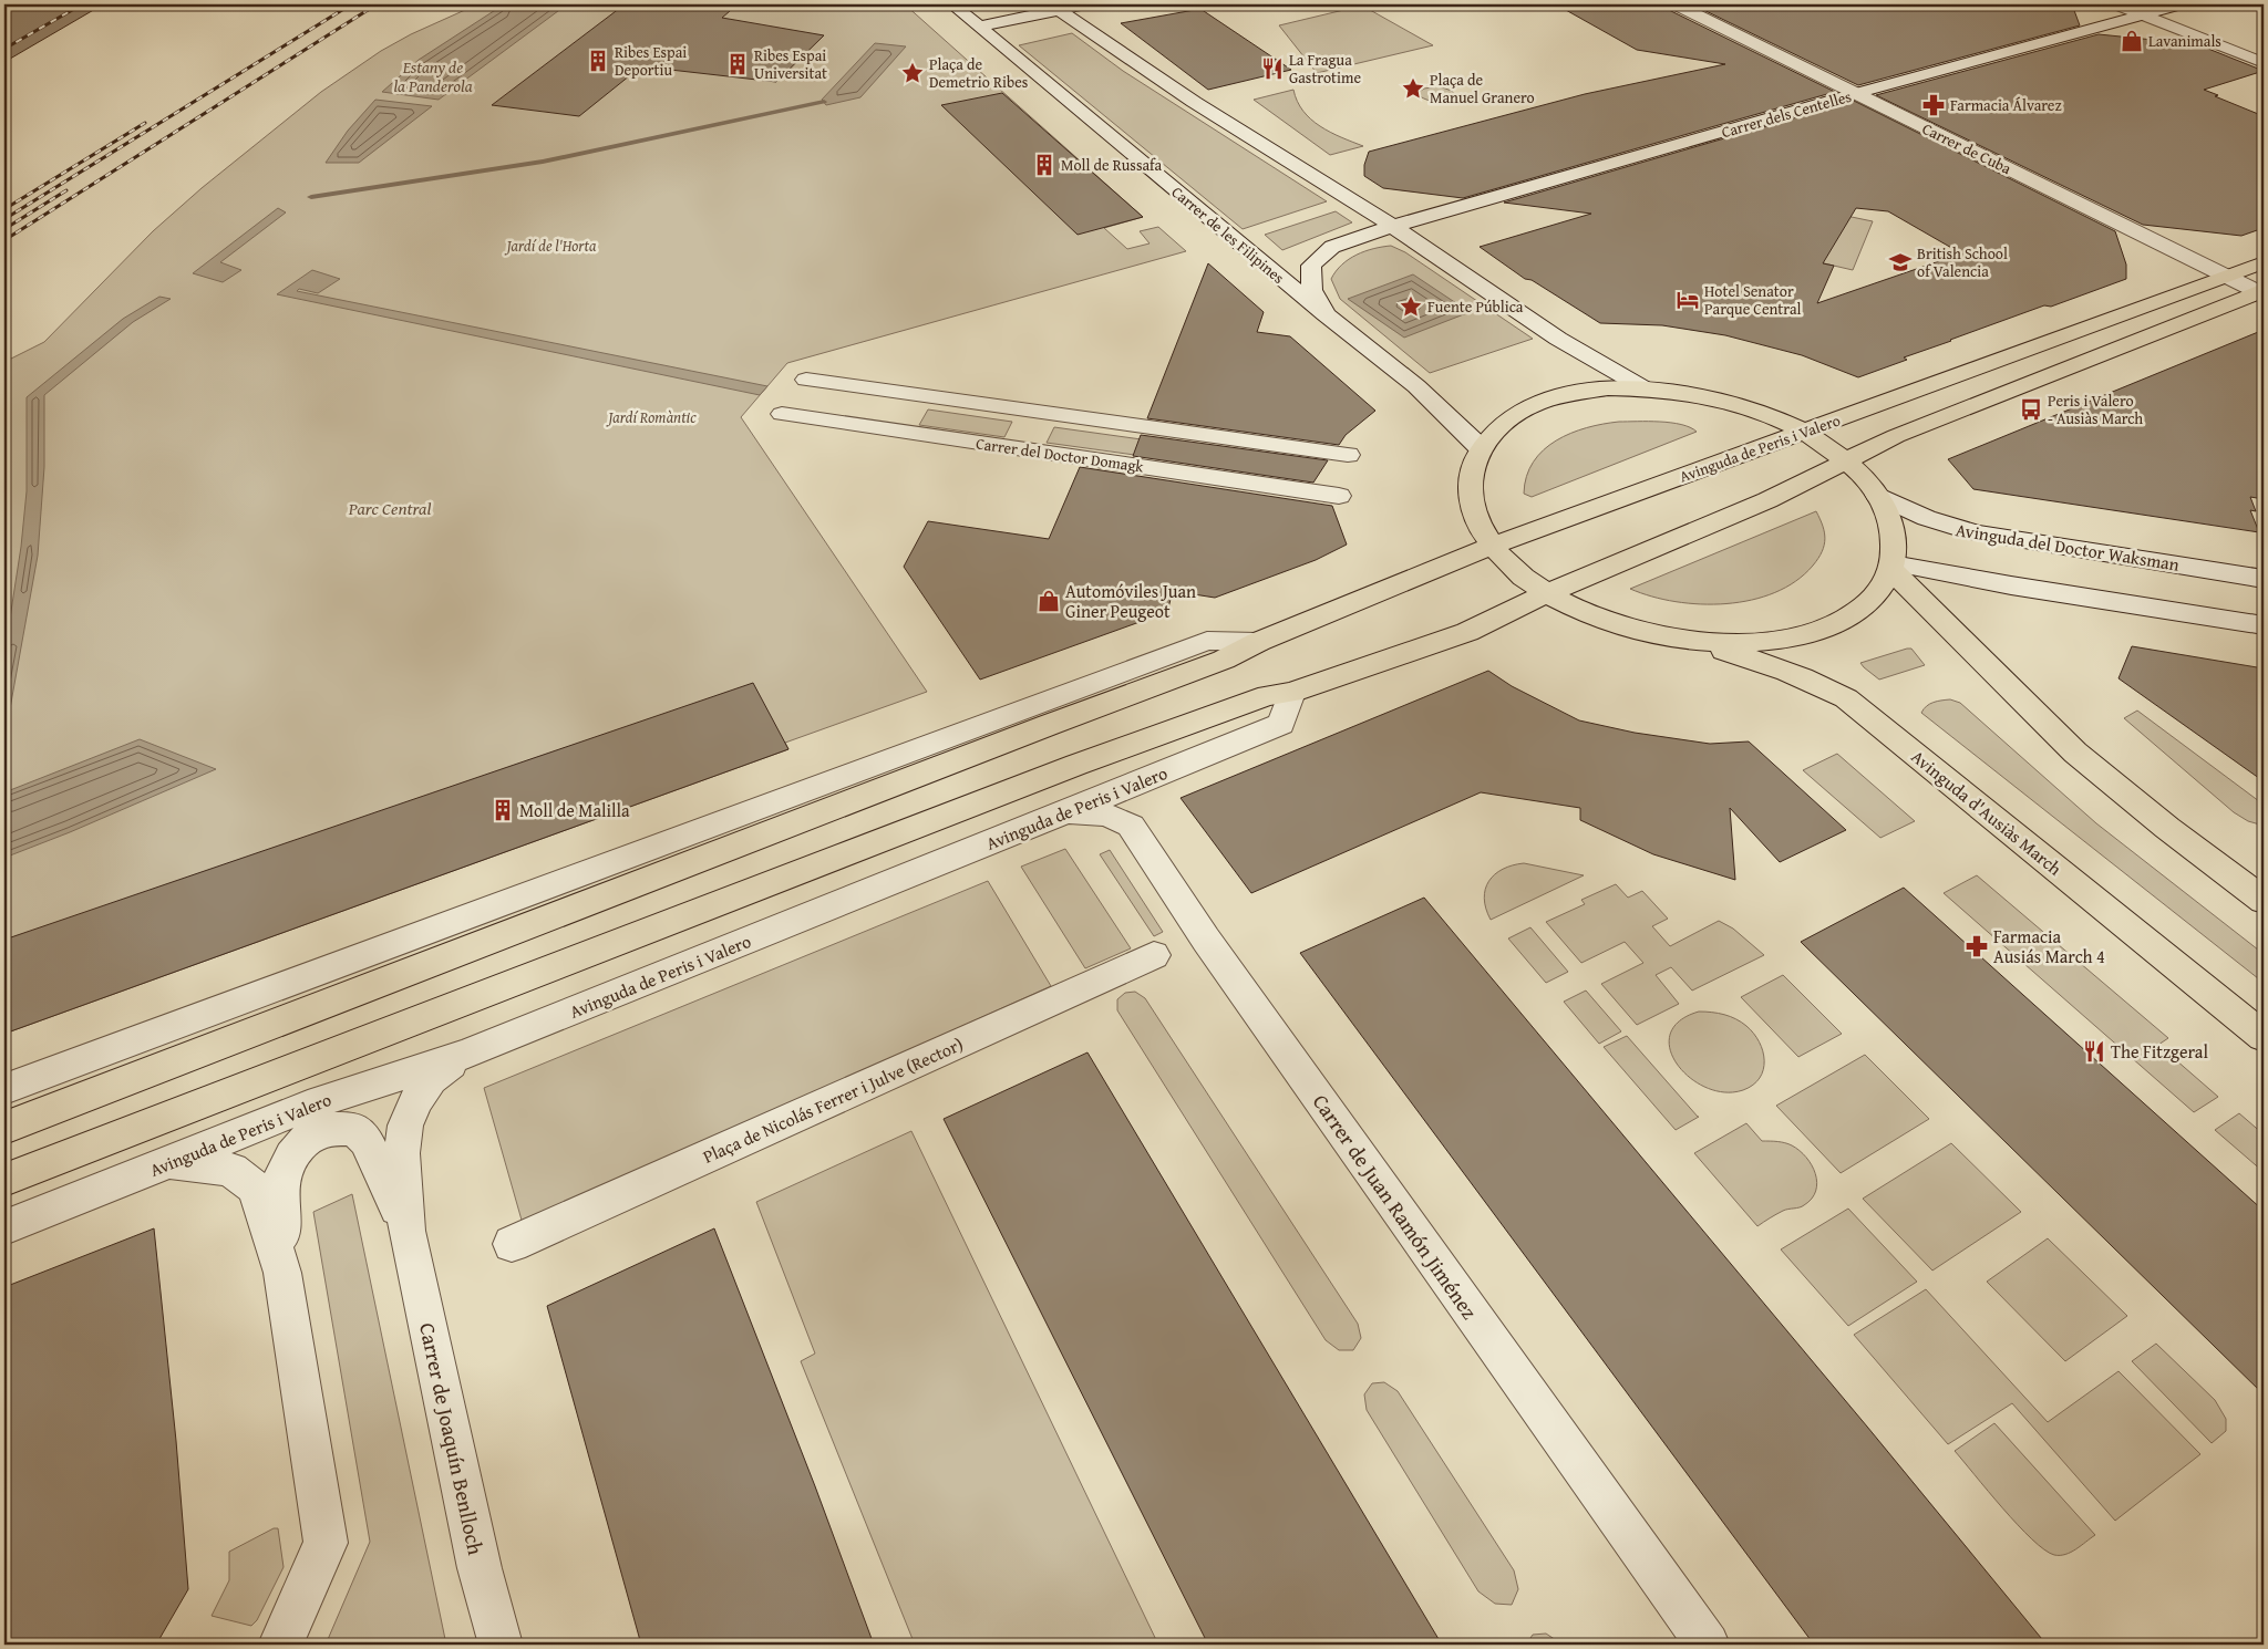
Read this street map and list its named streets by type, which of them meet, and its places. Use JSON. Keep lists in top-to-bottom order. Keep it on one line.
{"streets":{"main road":["Avinguda de Peris i Valero","Avinguda d'Ausiàs March"],"street":["Carrer dels Centelles","Carrer de Cuba","Carrer de les Filipines","Carrer del Doctor Domagk","Avinguda del Doctor Waksman","Plaça de Nicolás Ferrer i Julve (Rector)","Carrer de Juan Ramón Jiménez","Carrer de Joaquín Benlloch"]},"crossings":[["Carrer dels Centelles","Carrer de Cuba"],["Carrer dels Centelles","Carrer de les Filipines"],["Carrer de Cuba","Avinguda de Peris i Valero"],["Avinguda de Peris i Valero","Carrer de Juan Ramón Jiménez"],["Avinguda de Peris i Valero","Carrer de Joaquín Benlloch"]],"water":["Estany de la Panderola"],"parks":["Jardí de l'Horta","Jardí Romàntic","Parc Central"],"places":{"shop":["Lavanimals","Automóviles Juan Giner Peugeot"],"building":["Ribes Espai Deportiu","Ribes Espai Universitat","Moll de Russafa","Moll de Malilla"],"restaurant":["La Fragua Gastrotime","The Fitzgeral"],"place":["Plaça de Demetrio Ribes","Plaça de Manuel Granero","Fuente Pública"],"pharmacy":["Farmacia Álvarez","Farmacia Ausiás March 4"],"school or university":["British School of Valencia"],"hotel":["Hotel Senator Parque Central"],"bus stop":["Peris i Valero - Ausiàs March"]}}
